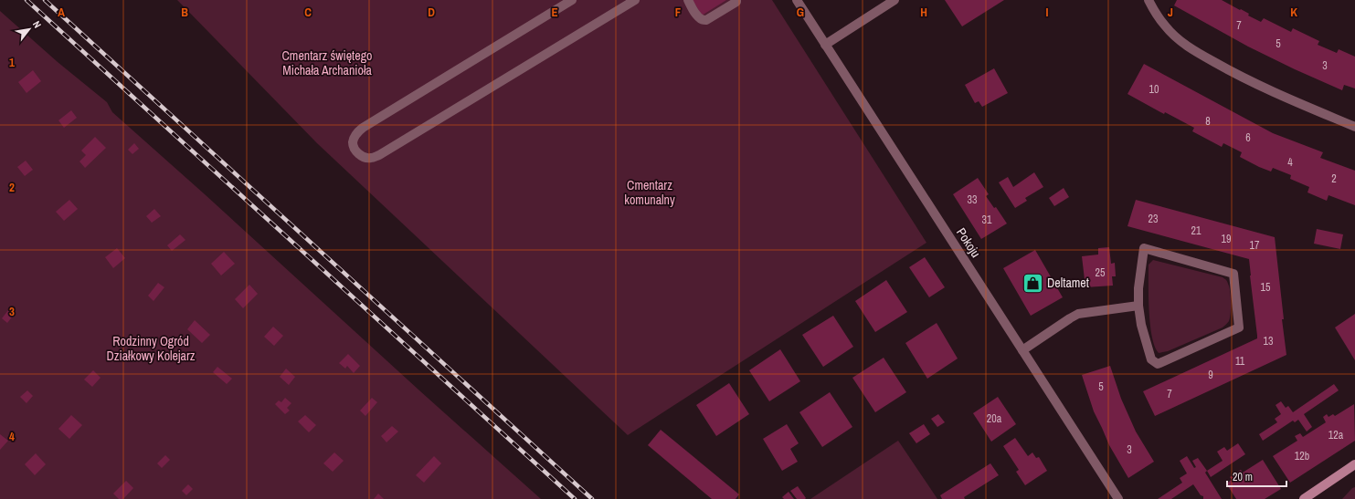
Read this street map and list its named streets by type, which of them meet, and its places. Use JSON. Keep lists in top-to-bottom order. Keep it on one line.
{"streets":{"street":["Pokoju"]},"parks":["Cmentarz świętego Michała Archanioła","Cmentarz komunalny","Rodzinny Ogród Działkowy Kolejarz"],"places":{"shop":["Deltamet"]},"house_numbers":["7","5","3","10","8","6","4","2","33","23","31","21","19","17","25","15","13","11","9","5","7","20a","12a","3","12b"],"scale_bar":"20 m","north":"top right","grid":{"columns":["A","B","C","D","E","F","G","H","I","J","K"],"rows":["1","2","3","4"]}}
